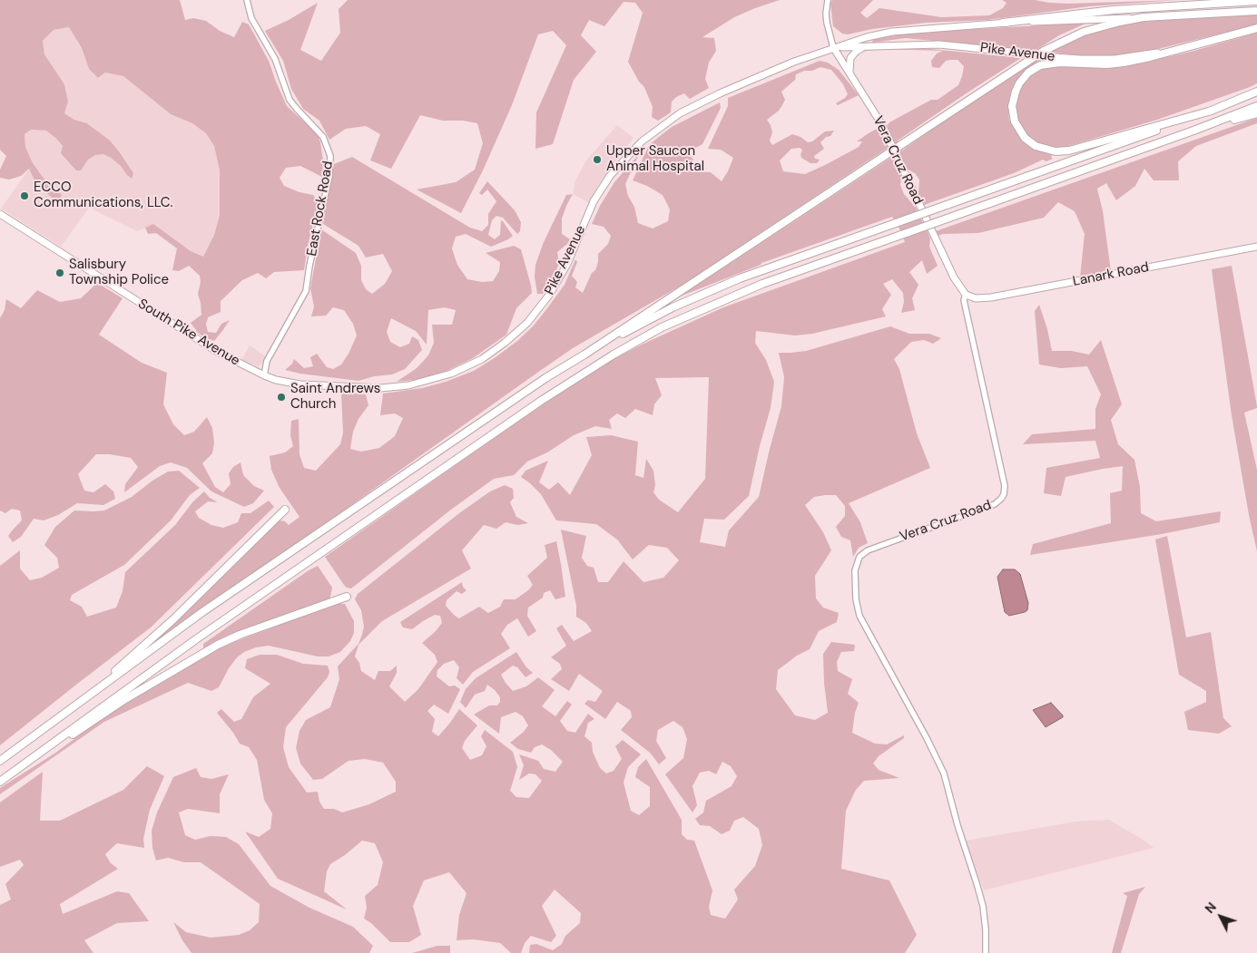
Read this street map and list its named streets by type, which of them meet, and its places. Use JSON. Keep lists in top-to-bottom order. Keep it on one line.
{"streets":{"main road":["Pike Avenue","Vera Cruz Road","Lanark Road","South Pike Avenue"],"street":["East Rock Road"]},"crossings":[["Pike Avenue","East Rock Road"],["Pike Avenue","South Pike Avenue"],["Vera Cruz Road","Lanark Road"],["East Rock Road","South Pike Avenue"]],"places":["Upper Saucon Animal Hospital","ECCO Communications, LLC.","Salisbury Township Police","Saint Andrews Church"],"north":"top left"}
